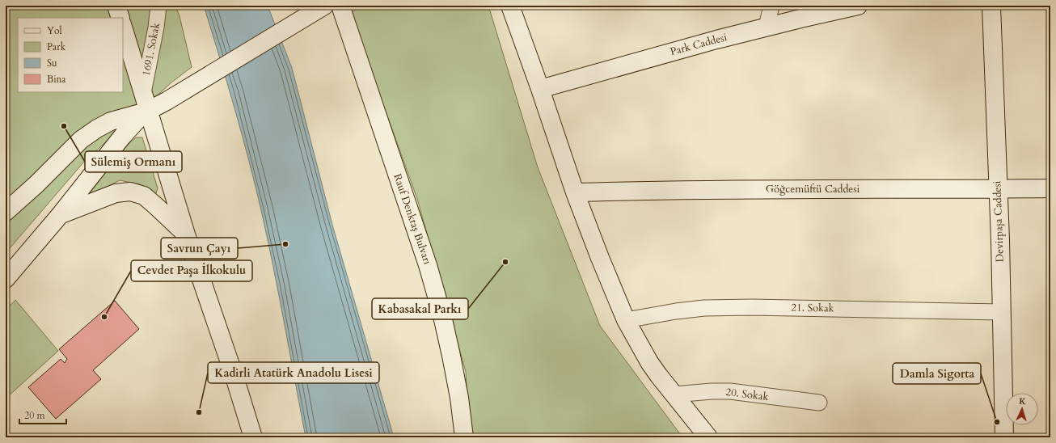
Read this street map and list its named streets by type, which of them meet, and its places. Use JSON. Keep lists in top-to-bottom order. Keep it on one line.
{"streets":{"street":["Park Caddesi","1691. Sokak","Göğcemüftü Caddesi","Rauf Denktaş Bulvarı","Devirpaşa Caddesi","21. Sokak","20. Sokak"]},"crossings":[["Göğcemüftü Caddesi","Devirpaşa Caddesi"],["Devirpaşa Caddesi","21. Sokak"]],"places":["Sülemiş Ormanı","Savrun Çayı","Kabasakal Parkı","Cevdet Paşa İlkokulu","Kadirli Atatürk Anadolu Lisesi","Damla Sigorta"],"legend":["Yol","Park","Su","Bina"],"scale_bar":"20 m","north":"top"}
